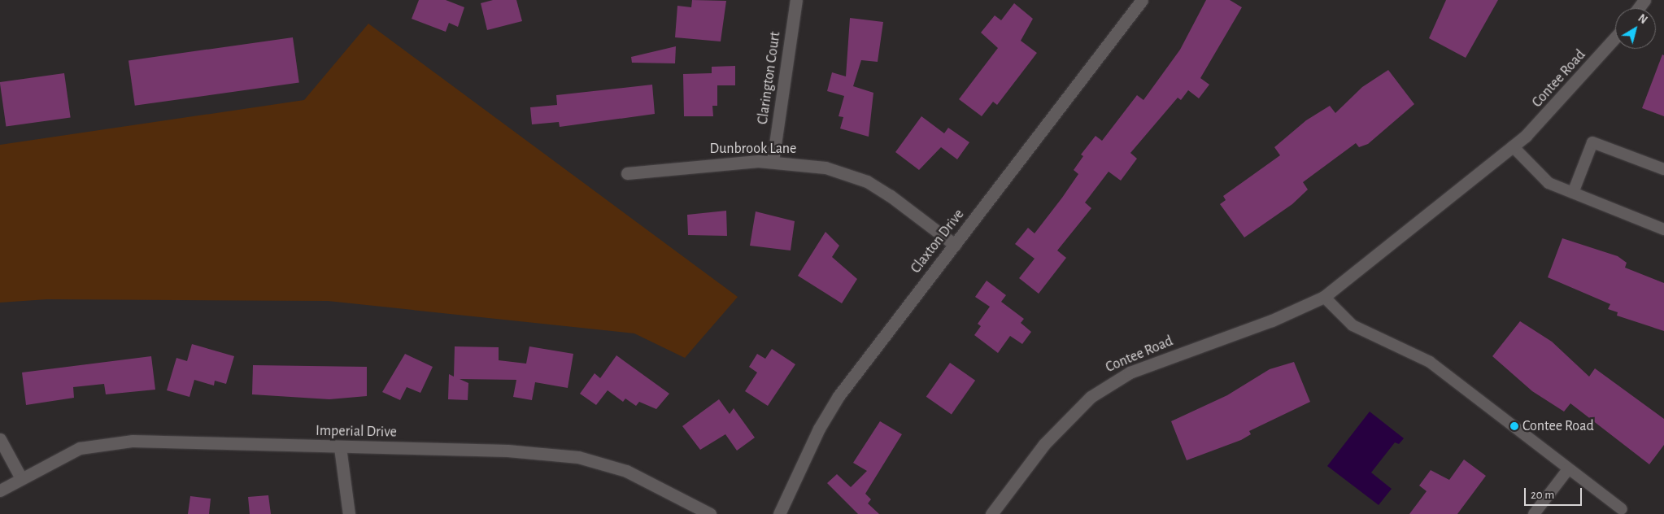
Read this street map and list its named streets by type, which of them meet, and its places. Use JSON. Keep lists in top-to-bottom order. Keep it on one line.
{"streets":{"street":["Clarington Court","Contee Road","Dunbrook Lane","Claxton Drive","Imperial Drive"]},"crossings":[["Clarington Court","Dunbrook Lane"],["Dunbrook Lane","Claxton Drive"]],"places":["Contee Road"],"scale_bar":"20 m","north":"top right"}
